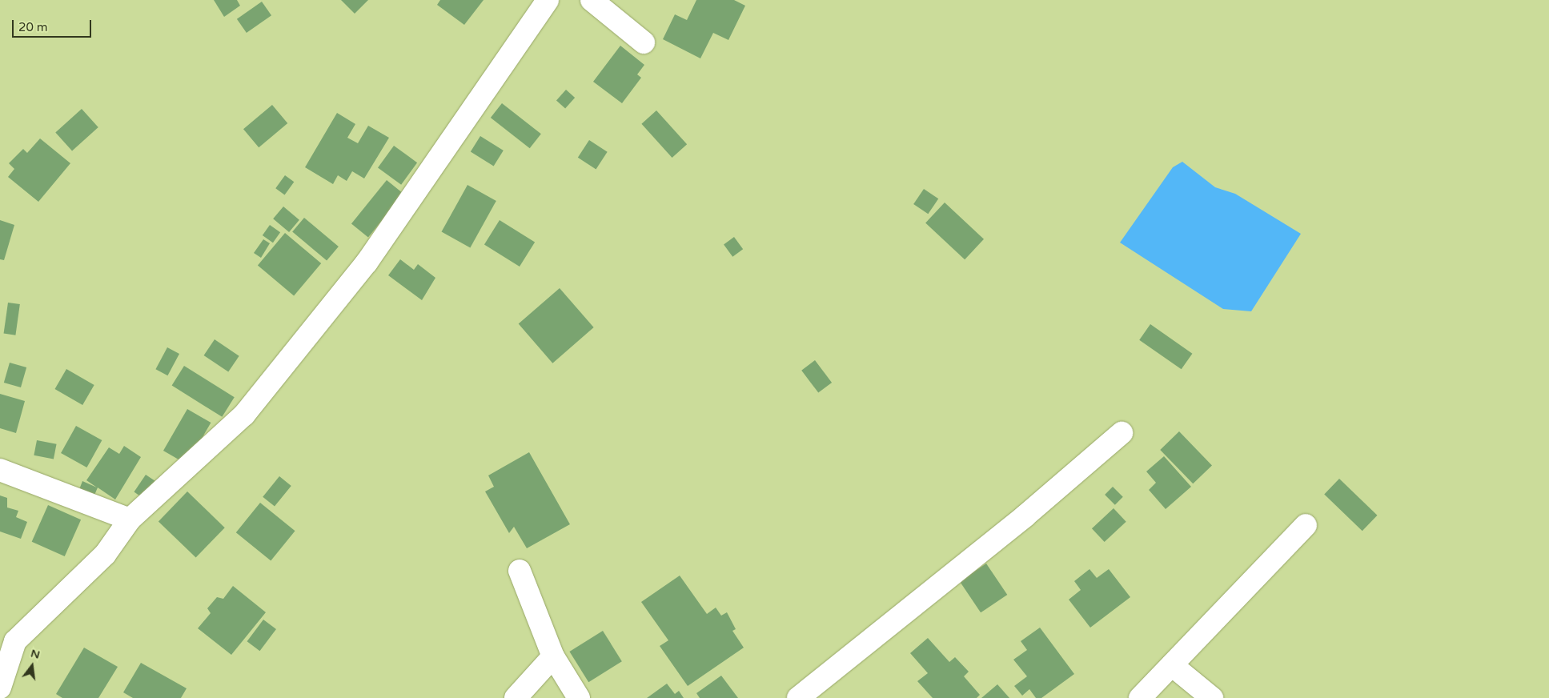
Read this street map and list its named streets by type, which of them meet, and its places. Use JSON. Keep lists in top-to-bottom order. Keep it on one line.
{"scale_bar":"20 m","north":"top"}
